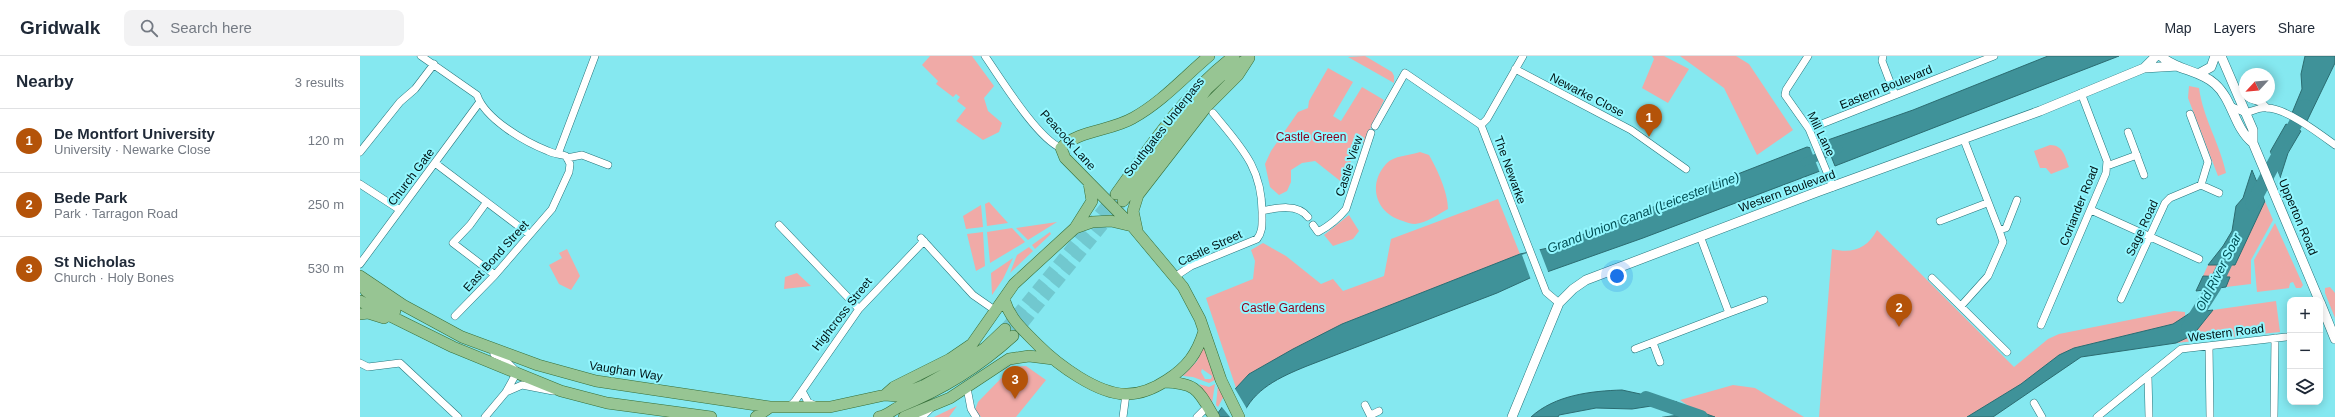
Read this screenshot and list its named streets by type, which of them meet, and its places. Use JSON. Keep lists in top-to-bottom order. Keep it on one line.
{"streets":{"main road":["Southgates Underpass","Peacock Lane","Vaughan Way"],"street":["Eastern Boulevard","Newarke Close","Mill Lane","Castle View","The Newarke","Church Gate","Western Boulevard","Coriander Road","Upperton Road","Sage Road","Castle Street","East Bond Street","Highcross Street","Western Road"]},"crossings":[["Eastern Boulevard","Mill Lane"],["Mill Lane","Western Boulevard"],["Peacock Lane","Castle Street"],["Castle View","The Newarke"],["The Newarke","Western Boulevard"],["Western Boulevard","Coriander Road"],["Western Boulevard","Upperton Road"],["Highcross Street","Vaughan Way"]],"water":["Grand Union Canal (Leicester Line)","Old River Soar"],"parks":["Castle Green","Castle Gardens"],"north":"bottom left","page":{"header":"Gridwalk","search":"Search here","nav":["Map","Layers","Share"],"heading":["Nearby","3 results"],"pins":["1","2","3"],"list":[{"mark":"1","name":"De Montfort University","note":"University · Newarke Close","value":"120 m"},{"mark":"2","name":"Bede Park","note":"Park · Tarragon Road","value":"250 m"},{"mark":"3","name":"St Nicholas","note":"Church · Holy Bones","value":"530 m"}],"map_buttons":["+","−"]}}
